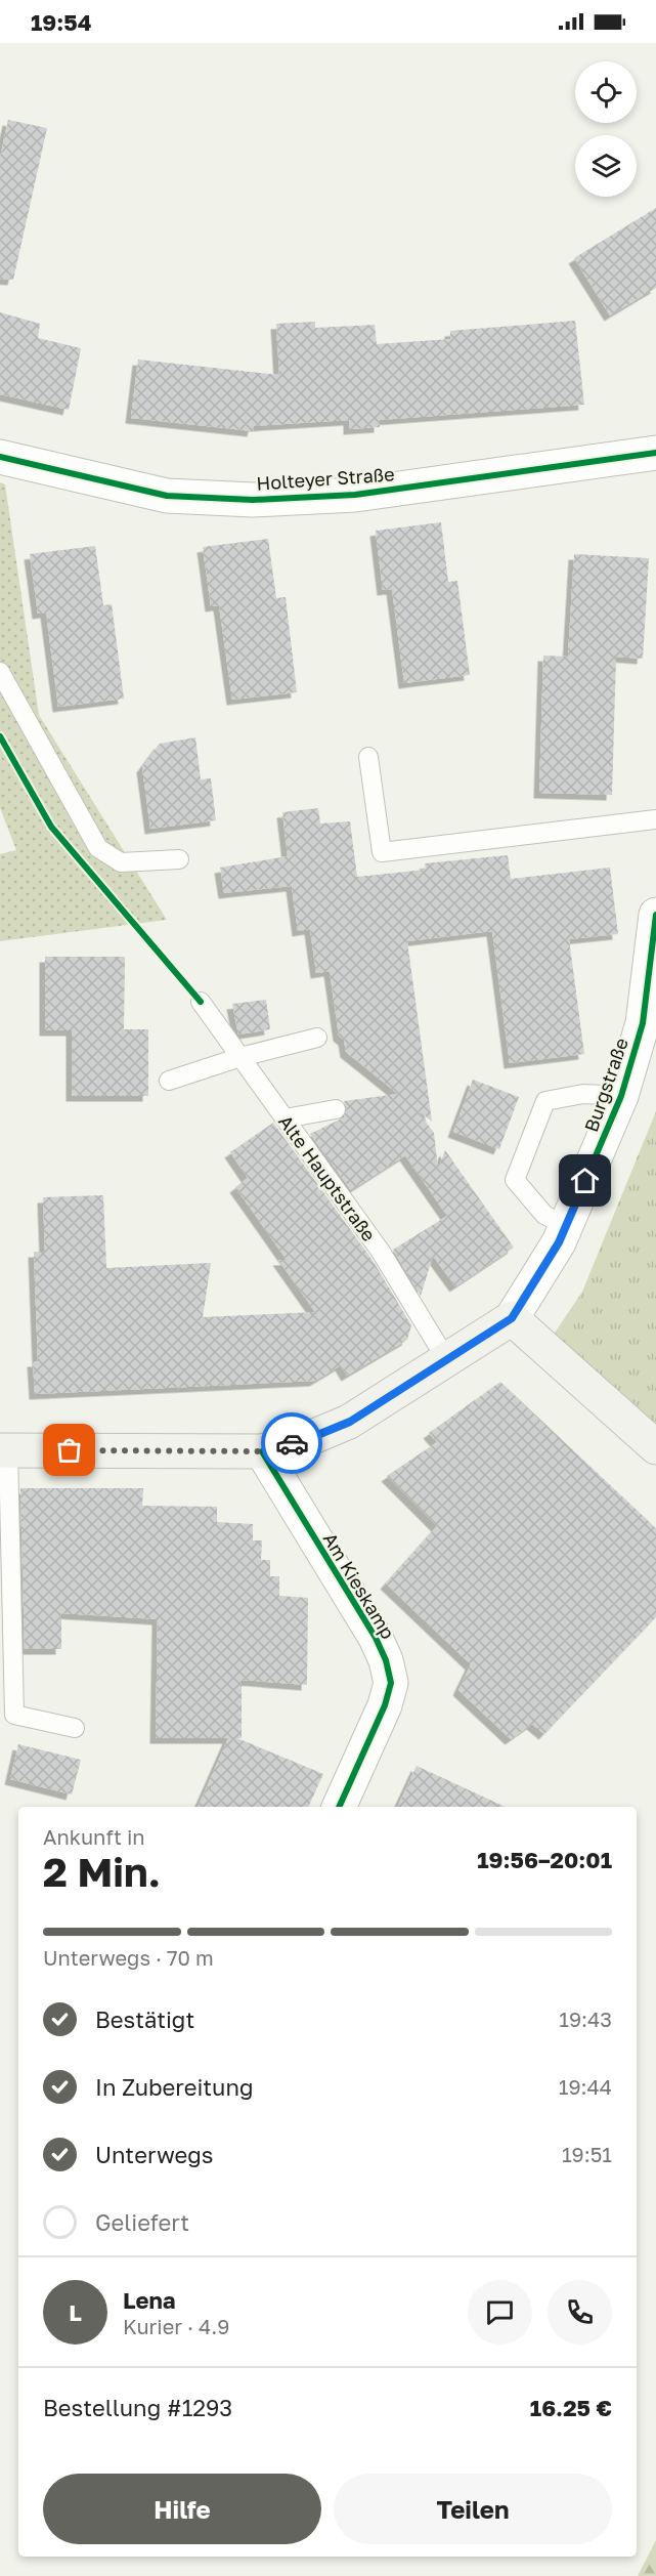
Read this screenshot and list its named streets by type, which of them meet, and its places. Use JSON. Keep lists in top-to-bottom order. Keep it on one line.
{"streets":{"street":["Holteyer Straße","Burgstraße","Am Kieskamp"],"lane":["Alte Hauptstraße"]},"page":{"status":"19:54","heading":["2 Min.","Ankunft in","19:56–20:01"],"panel":["Lena","Kurier · 4.9","Bestellung #1293","16.25 €"],"bar":"Unterwegs · 70 m","list":[["Bestätigt","19:43"],["In Zubereitung","19:44"],["Unterwegs","19:51"],"Geliefert"],"round":"L","buttons":["Hilfe","Teilen"]}}
